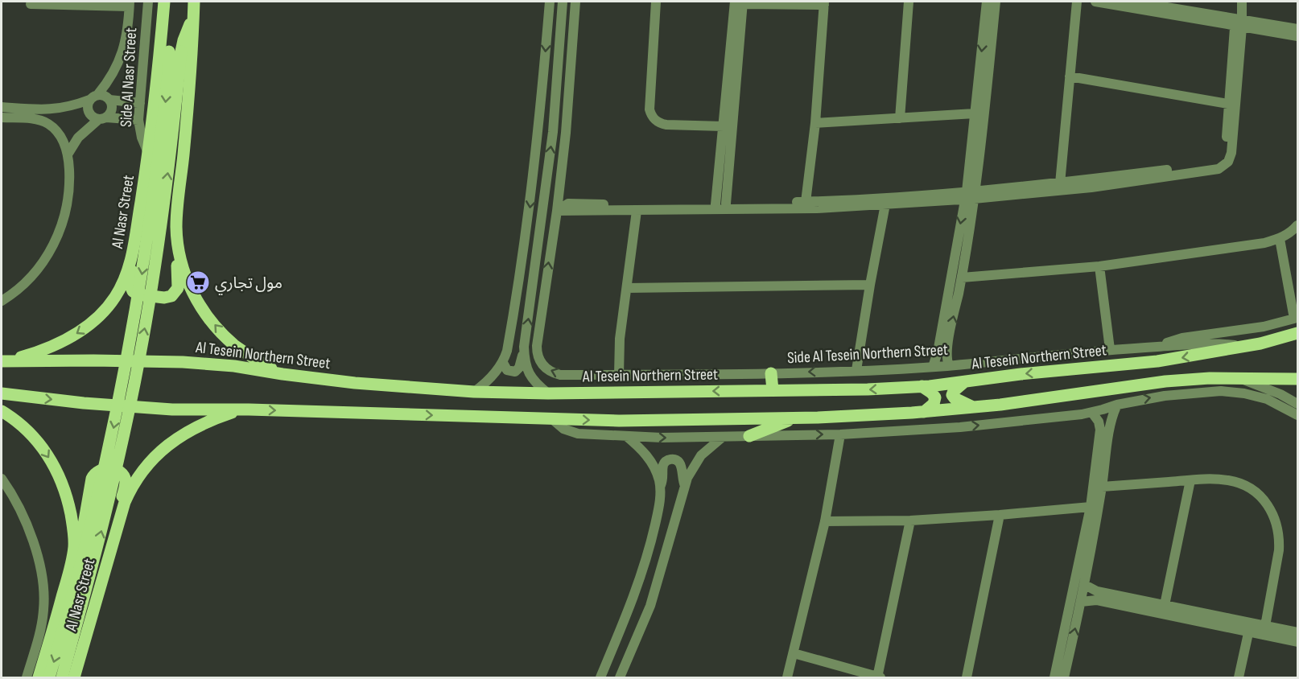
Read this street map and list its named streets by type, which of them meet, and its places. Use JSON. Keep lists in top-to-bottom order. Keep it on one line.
{"streets":{"main road":["Al Nasr Street","Al Tesein Northern Street"],"street":["Side Al Nasr Street","Side Al Tesein Northern Street"]},"crossings":[["Side Al Nasr Street","Al Nasr Street"],["Al Nasr Street","Al Tesein Northern Street"],["Side Al Tesein Northern Street","Al Tesein Northern Street"]],"places":{"supermarket":["مول تجاري"]}}
